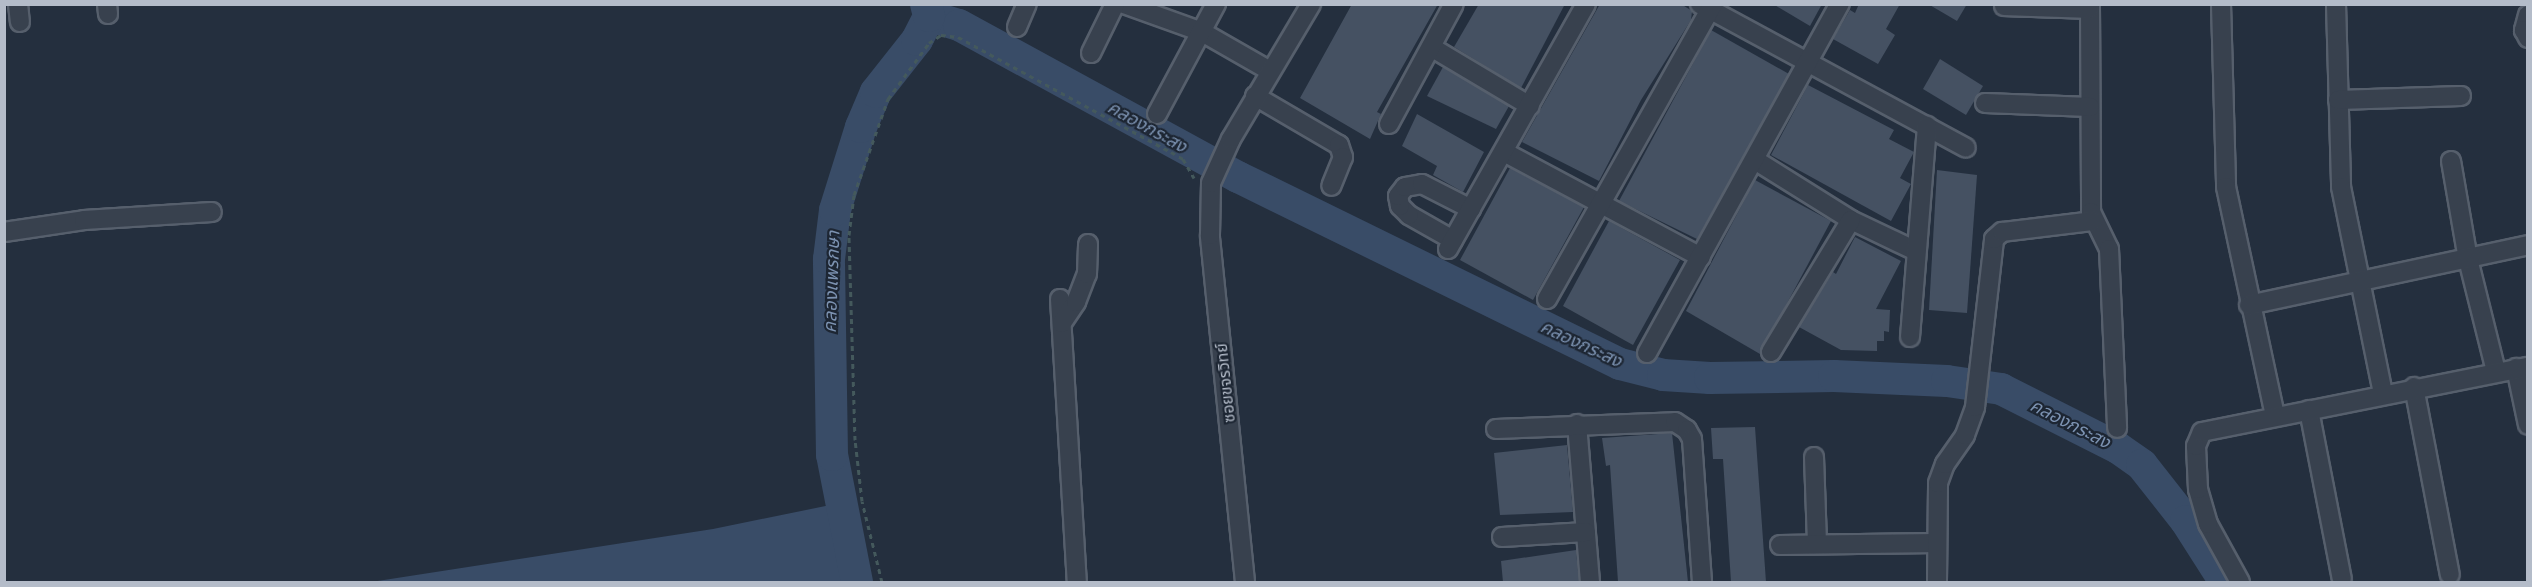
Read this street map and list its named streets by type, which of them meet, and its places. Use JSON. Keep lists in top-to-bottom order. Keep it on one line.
{"streets":{"street":["ซอยขจรวิทย์"]},"water":["คลองกระสง","คลองแพรกษา"]}
